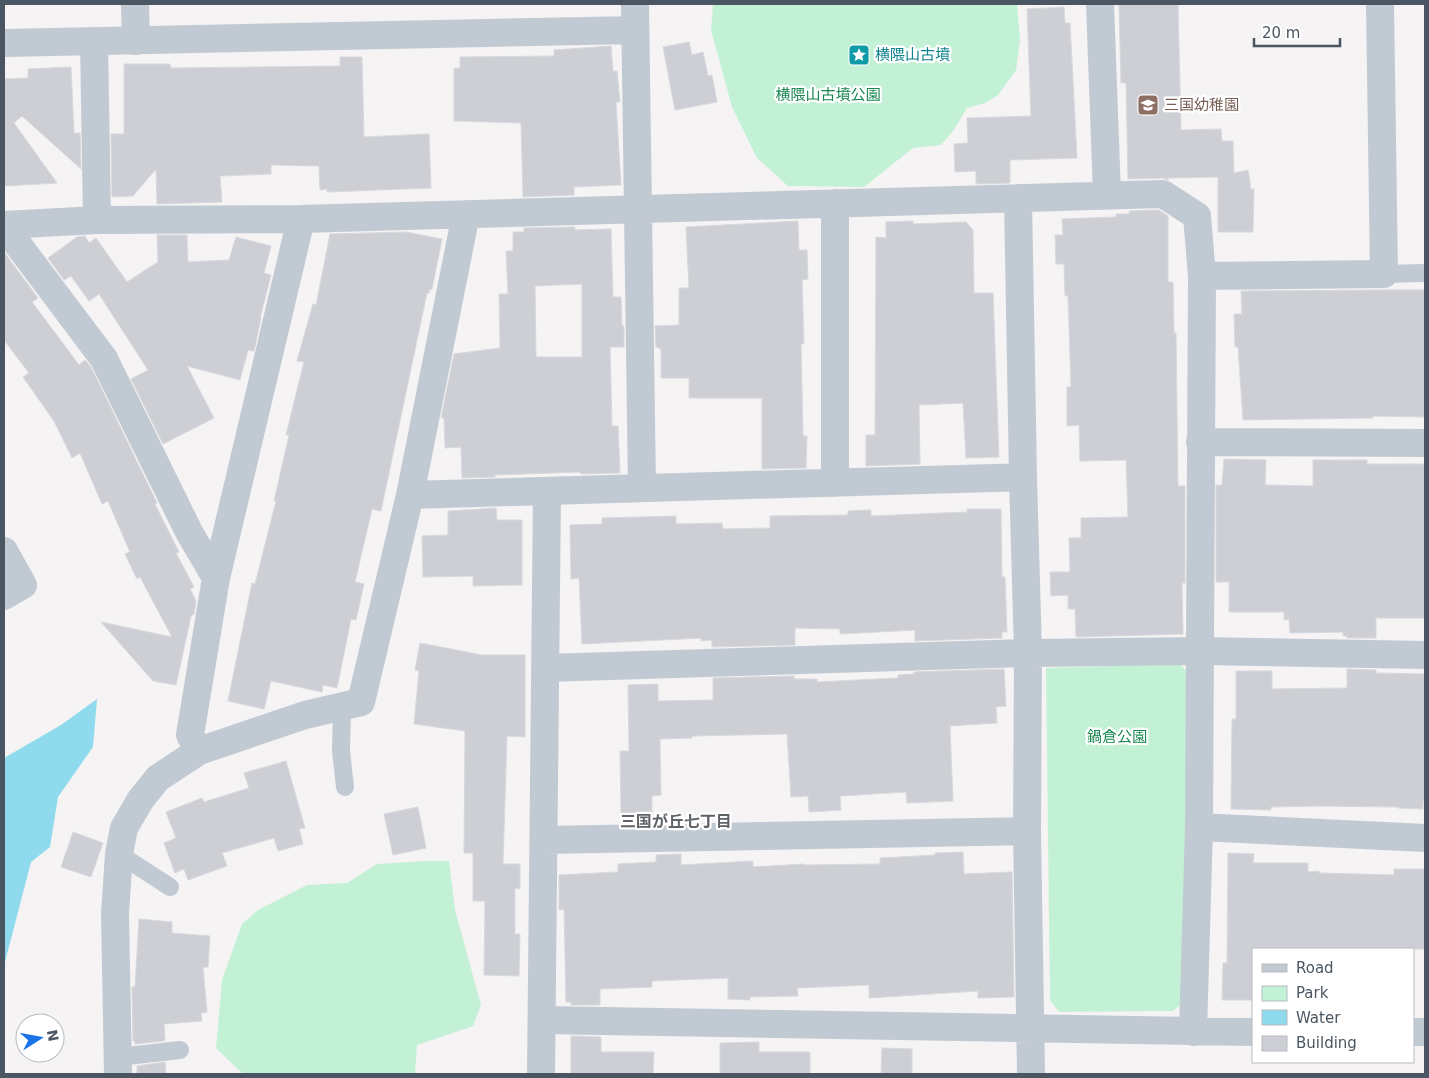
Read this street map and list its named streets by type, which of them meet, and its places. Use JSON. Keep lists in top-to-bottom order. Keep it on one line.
{"districts":["三国が丘七丁目"],"parks":["横隈山古墳公園","鍋倉公園"],"places":{"place":["横隈山古墳"],"school or university":["三国幼稚園"]},"legend":["Road","Park","Water","Building"],"scale_bar":"20 m","north":"right"}
